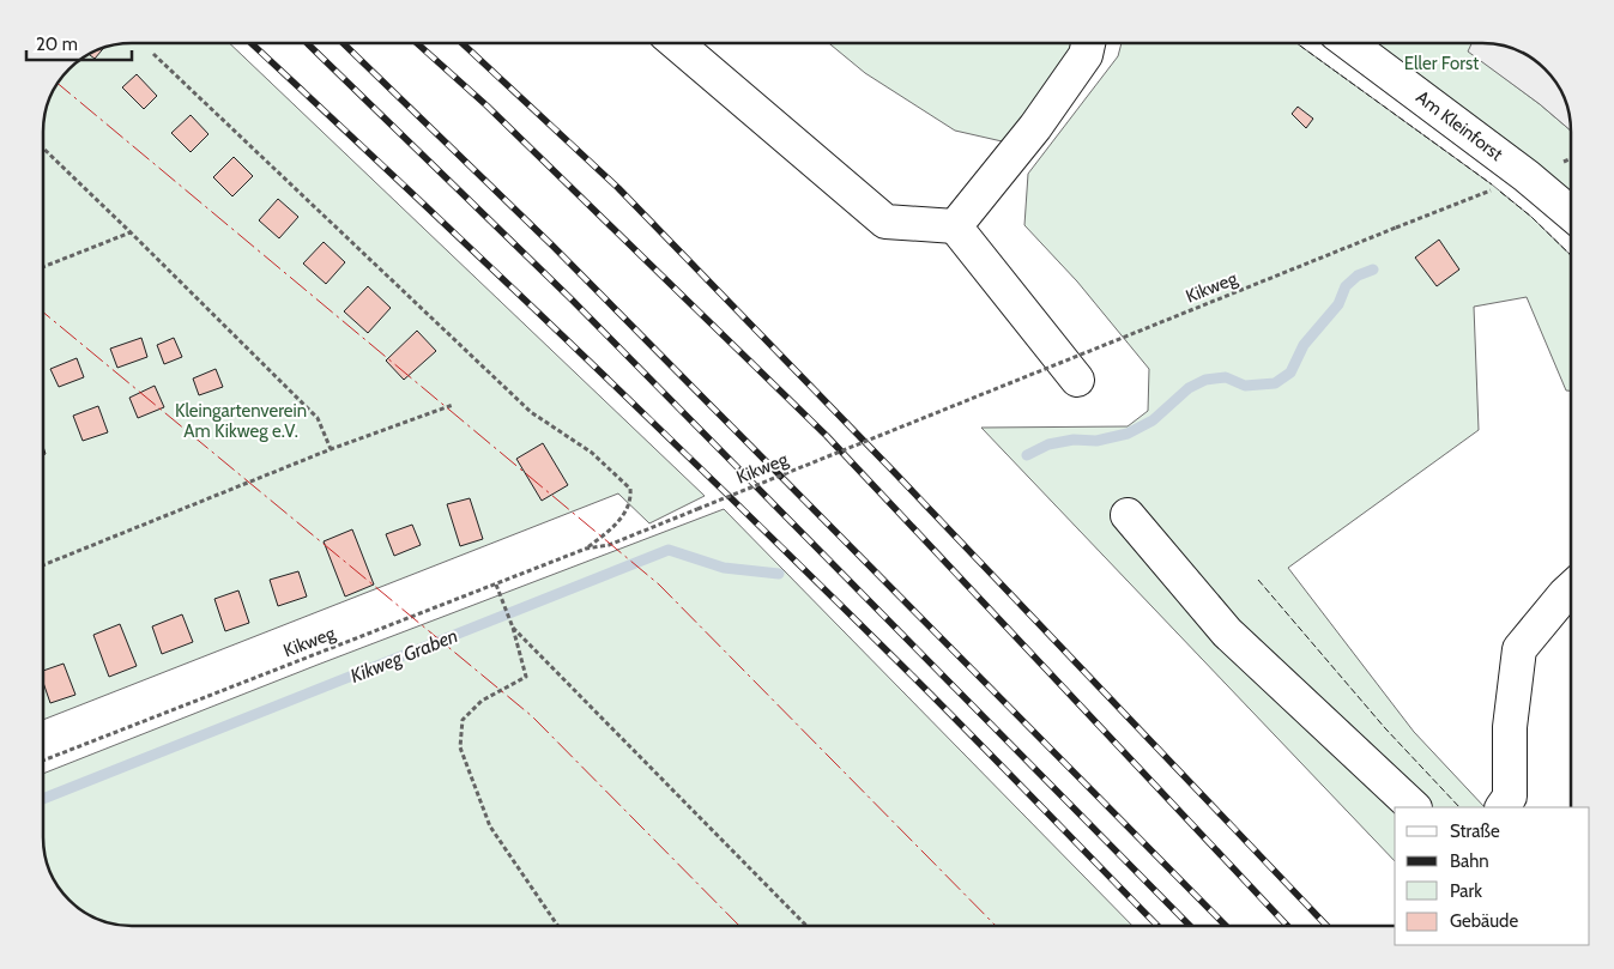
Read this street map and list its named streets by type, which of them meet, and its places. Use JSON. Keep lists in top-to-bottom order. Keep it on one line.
{"streets":{"street":["Am Kleinforst"],"path":["Kikweg"]},"water":["Kikweg Graben"],"parks":["Eller Forst","Kleingartenverein Am Kikweg e.V."],"legend":["Straße","Bahn","Park","Gebäude"],"scale_bar":"20 m"}
